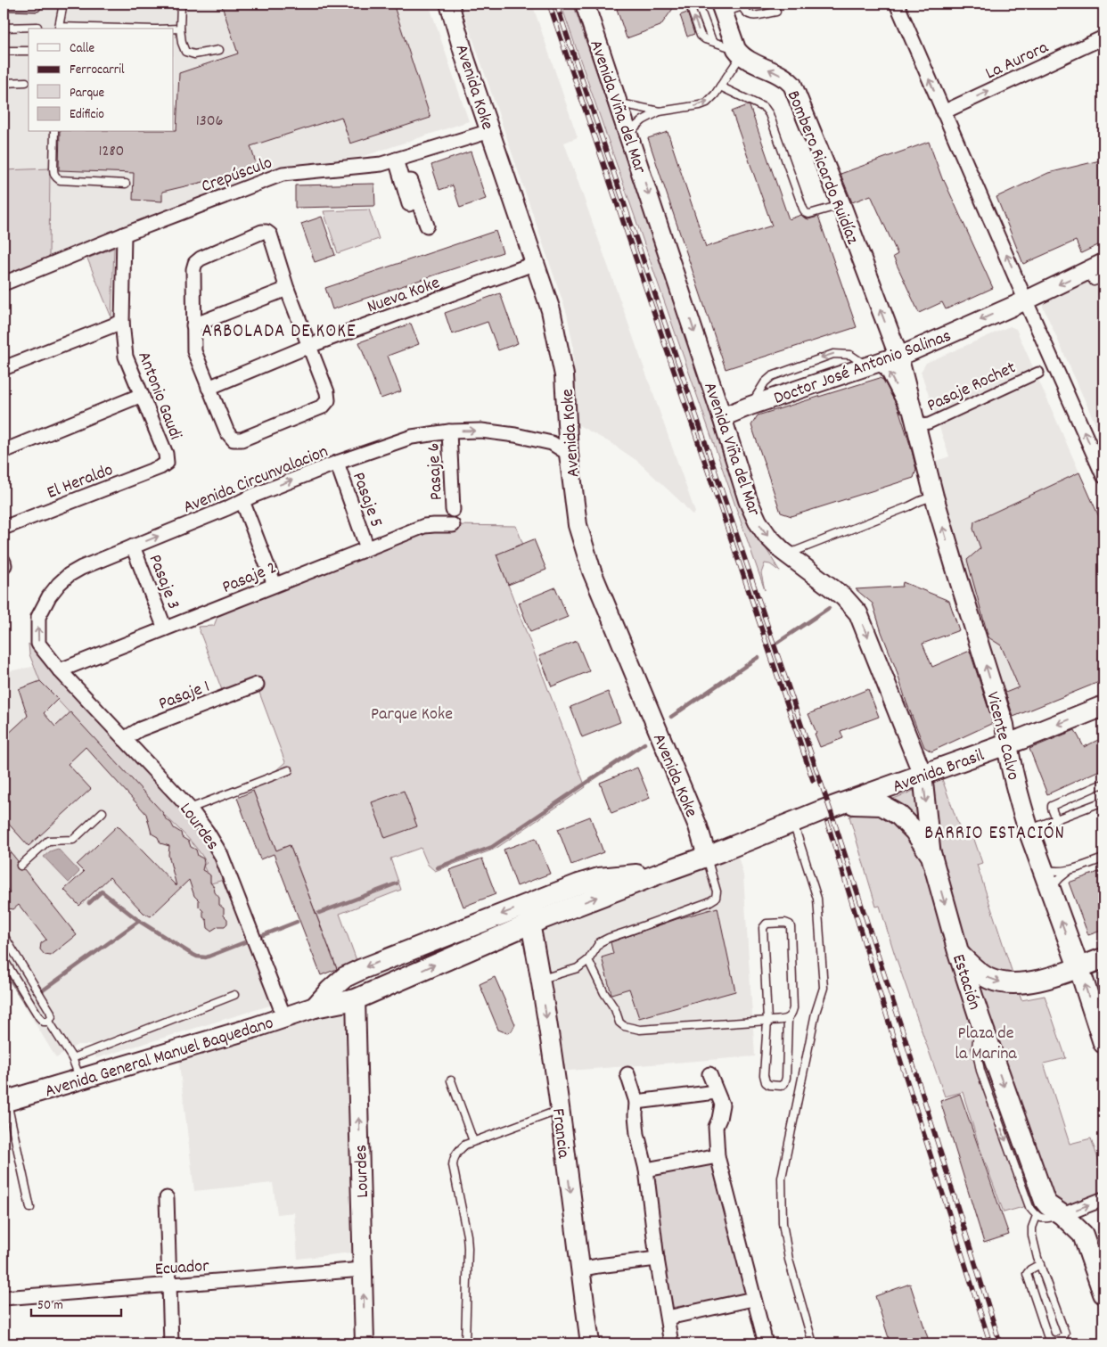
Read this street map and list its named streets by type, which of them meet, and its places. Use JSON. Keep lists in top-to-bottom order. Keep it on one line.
{"streets":{"main road":["Vicente Calvo","Avenida Brasil","Estación","Avenida General Manuel Baquedano"],"street":["La Aurora","Avenida Koke","Avenida Viña del Mar","Bombero Ricardo Ruidíaz","Crepúsculo","Nueva Koke","Doctor José Antonio Salinas","Pasaje Rochet","Antonio Gaudi","Pasaje 6","Avenida Circunvalacion","El Heraldo","Pasaje 5","Pasaje 2","Pasaje 3","Pasaje 1","Lourdes","Francia","Ecuador"]},"crossings":[["Avenida Koke","Crepúsculo"],["Avenida Koke","Nueva Koke"],["Avenida Koke","Avenida Circunvalacion"],["Avenida Koke","Avenida General Manuel Baquedano"],["Avenida Viña del Mar","Doctor José Antonio Salinas"],["Avenida Viña del Mar","Avenida Brasil"],["Avenida Viña del Mar","Estación"],["Bombero Ricardo Ruidíaz","Doctor José Antonio Salinas"],["Bombero Ricardo Ruidíaz","Vicente Calvo"],["Crepúsculo","Antonio Gaudi"],["Doctor José Antonio Salinas","Vicente Calvo"],["Pasaje Rochet","Vicente Calvo"],["Antonio Gaudi","El Heraldo"],["Pasaje 6","Avenida Circunvalacion"],["Avenida Circunvalacion","Pasaje 5"],["Avenida Circunvalacion","Pasaje 2"],["Avenida Circunvalacion","Pasaje 3"],["Avenida Circunvalacion","Lourdes"],["Pasaje 5","Pasaje 2"],["Pasaje 2","Pasaje 3"],["Pasaje 2","Lourdes"],["Pasaje 1","Lourdes"],["Vicente Calvo","Avenida Brasil"],["Avenida Brasil","Estación"],["Avenida Brasil","Avenida General Manuel Baquedano"],["Lourdes","Avenida General Manuel Baquedano"],["Lourdes","Ecuador"],["Estación","Avenida General Manuel Baquedano"],["Avenida General Manuel Baquedano","Francia"]],"one_way":["La Aurora","Avenida Viña del Mar","Doctor José Antonio Salinas","Avenida Circunvalacion","Vicente Calvo","Lourdes","Estación"],"districts":["ARBOLADA DE KOKE","BARRIO ESTACIÓN"],"parks":["Parque Koke","Plaza de la Marina"],"house_numbers":["1306","1280"],"legend":["Calle","Ferrocarril","Parque","Edificio"],"scale_bar":"50 m"}
